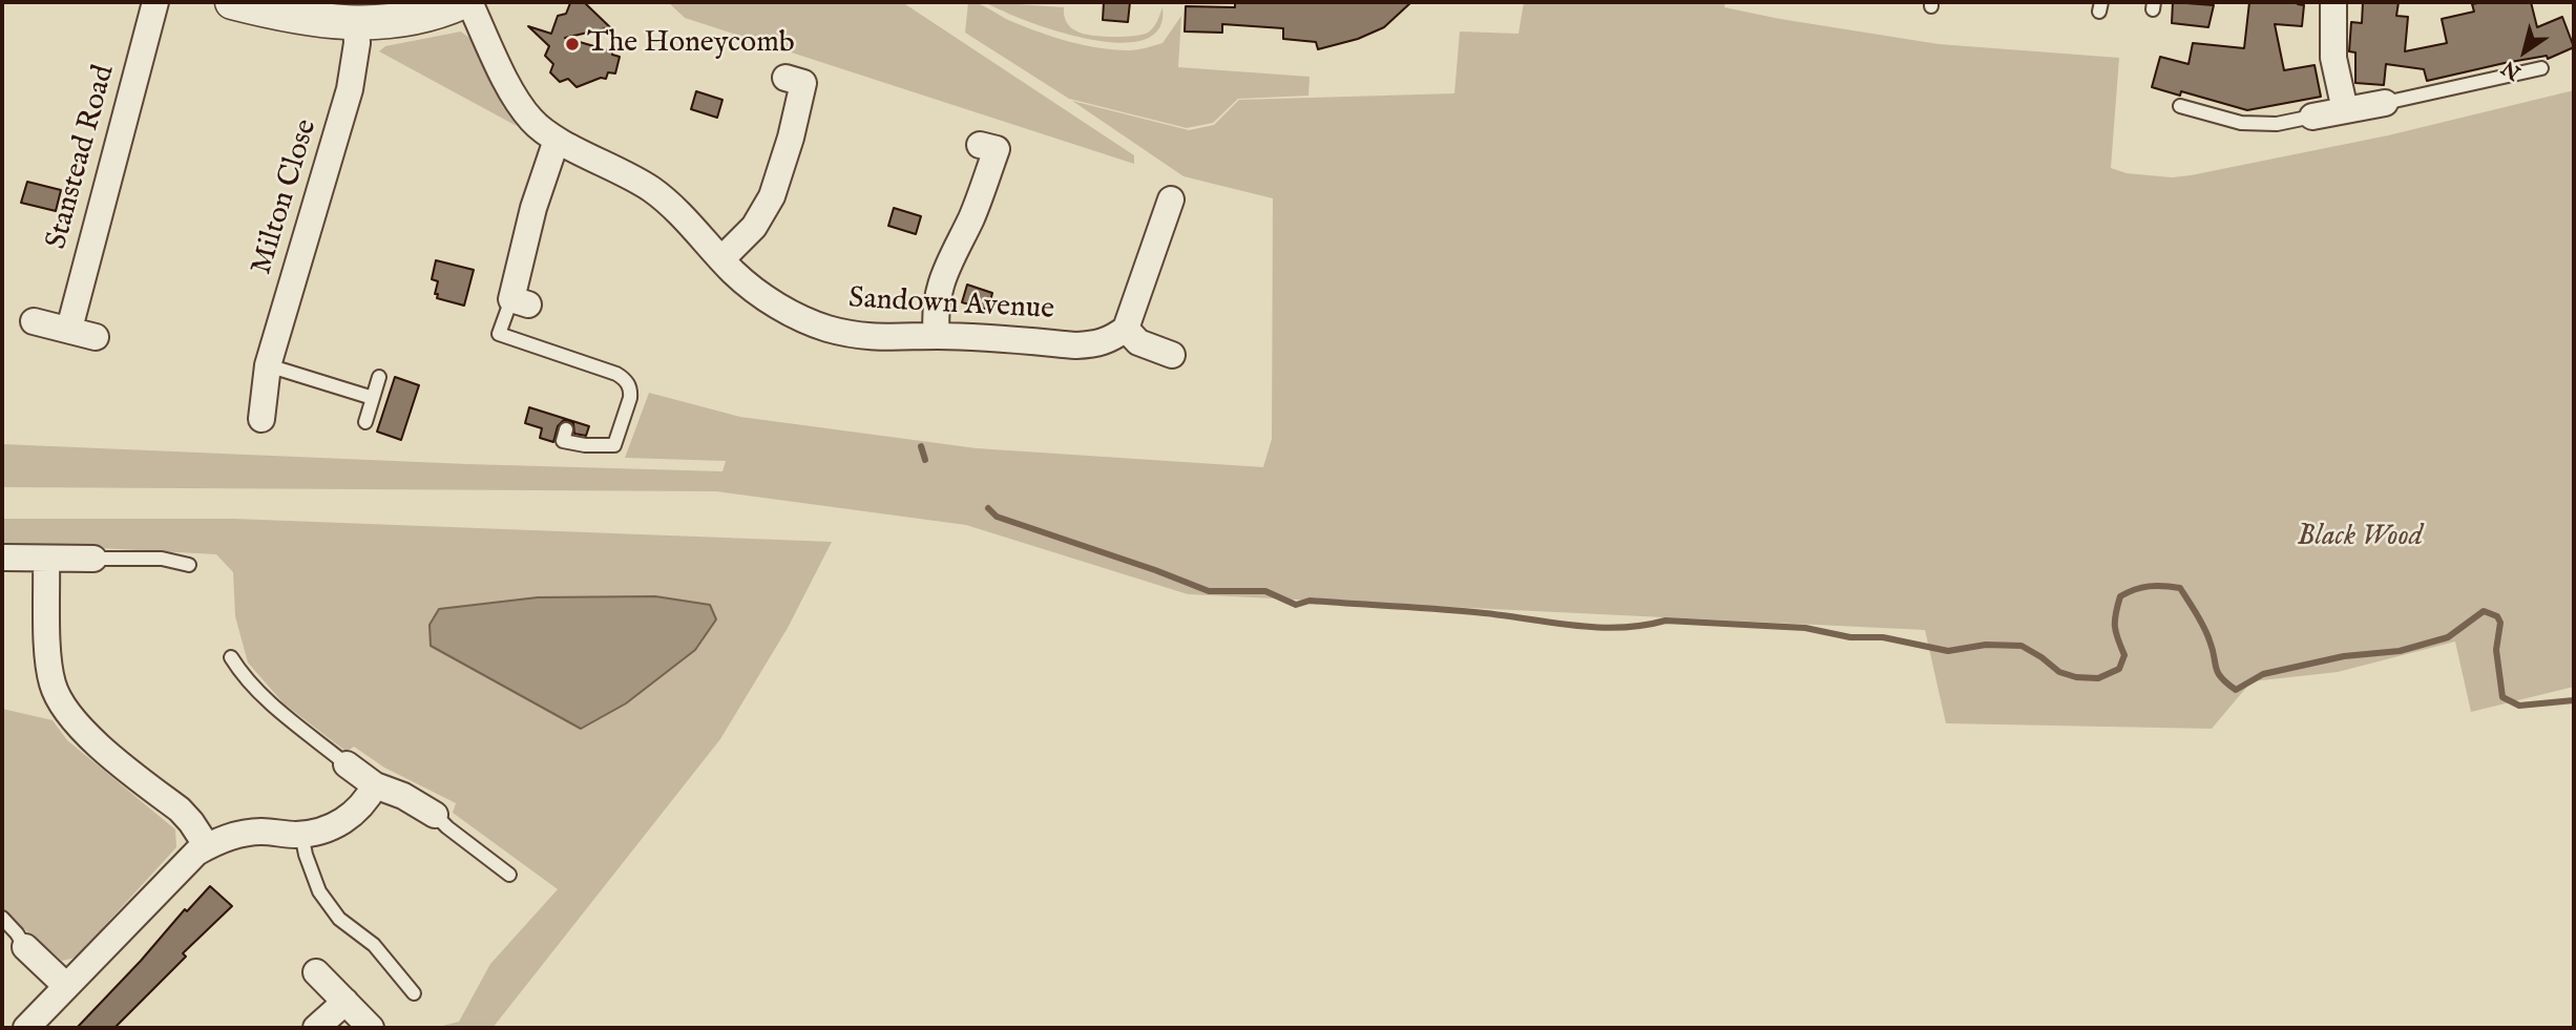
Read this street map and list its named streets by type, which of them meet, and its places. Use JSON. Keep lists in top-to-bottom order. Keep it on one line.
{"streets":{"street":["Stanstead Road","Milton Close","Sandown Avenue"]},"parks":["Black Wood"],"places":["The Honeycomb"],"north":"bottom left"}
